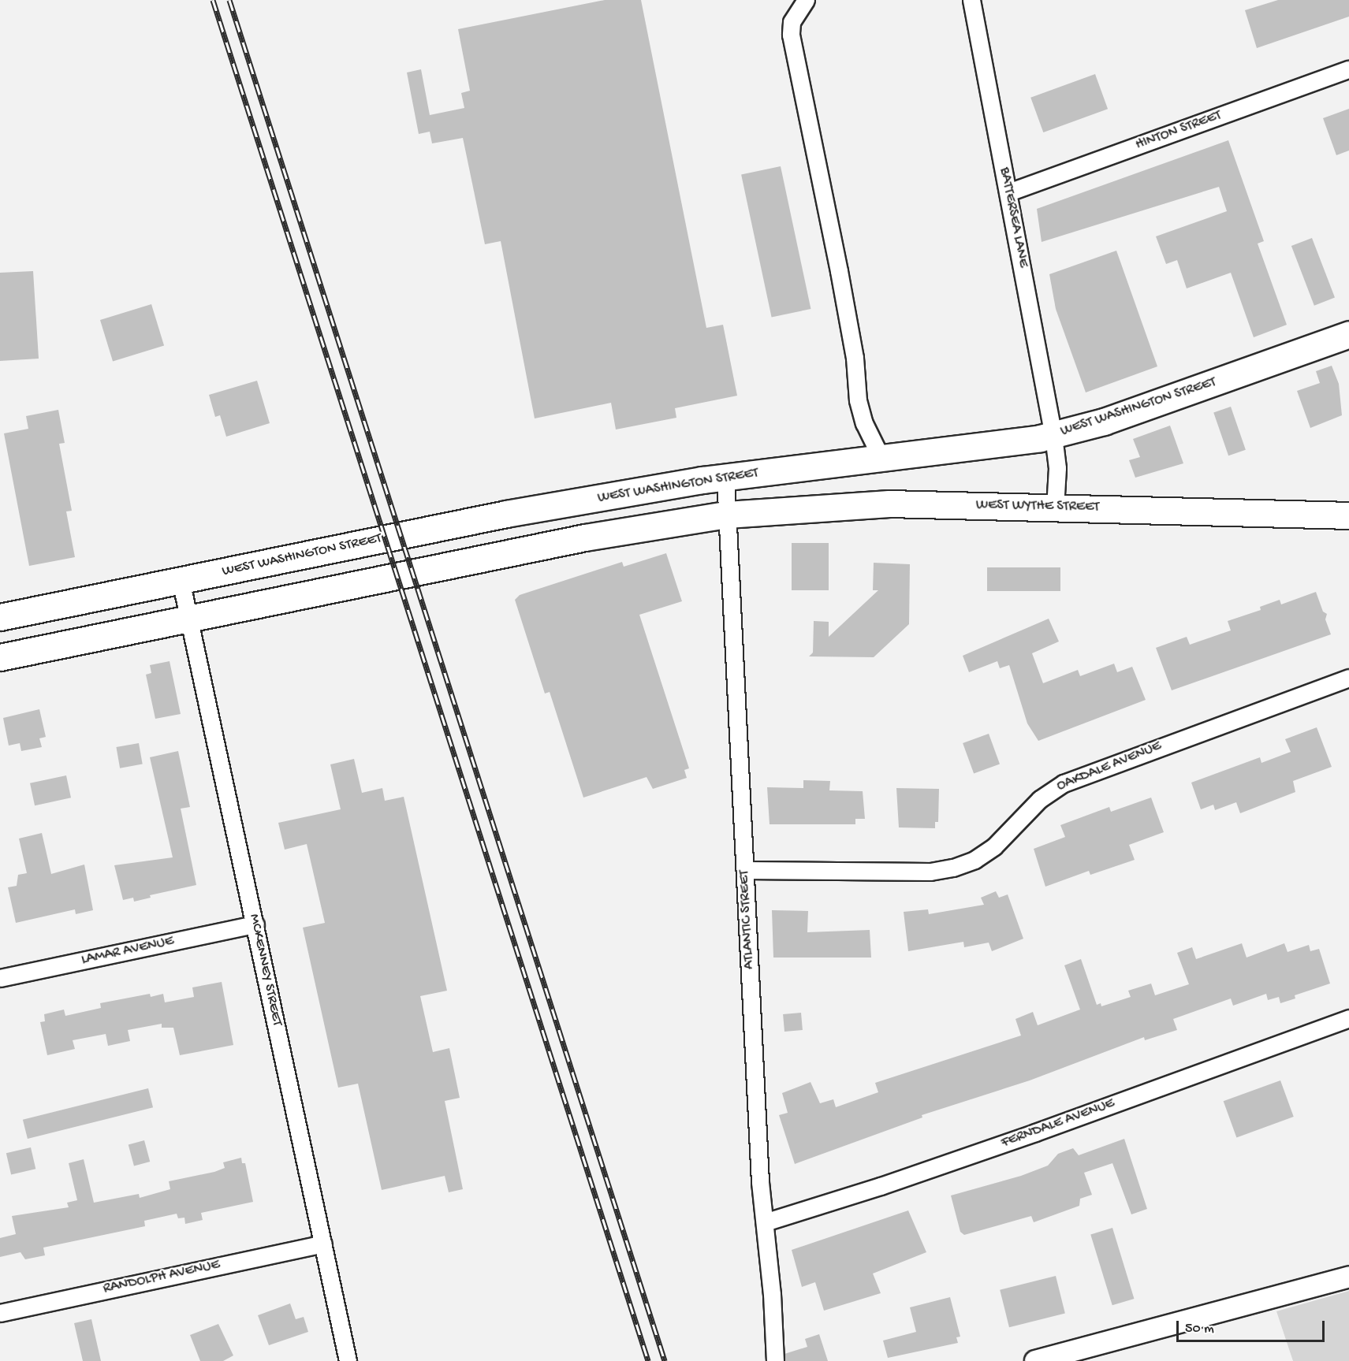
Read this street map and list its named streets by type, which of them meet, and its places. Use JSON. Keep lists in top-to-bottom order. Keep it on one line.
{"streets":{"main road":["WEST WASHINGTON STREET","WEST WYTHE STREET"],"street":["HINTON STREET","BATTERSEA LANE","OAKDALE AVENUE","ATLANTIC STREET","LAMAR AVENUE","MCKENNEY STREET","FERNDALE AVENUE","RANDOLPH AVENUE"]},"crossings":[["HINTON STREET","BATTERSEA LANE"],["BATTERSEA LANE","WEST WASHINGTON STREET"],["BATTERSEA LANE","WEST WYTHE STREET"],["WEST WASHINGTON STREET","ATLANTIC STREET"],["WEST WASHINGTON STREET","MCKENNEY STREET"],["WEST WYTHE STREET","ATLANTIC STREET"],["OAKDALE AVENUE","ATLANTIC STREET"],["ATLANTIC STREET","FERNDALE AVENUE"],["LAMAR AVENUE","MCKENNEY STREET"],["MCKENNEY STREET","RANDOLPH AVENUE"]],"scale_bar":"50 m"}
